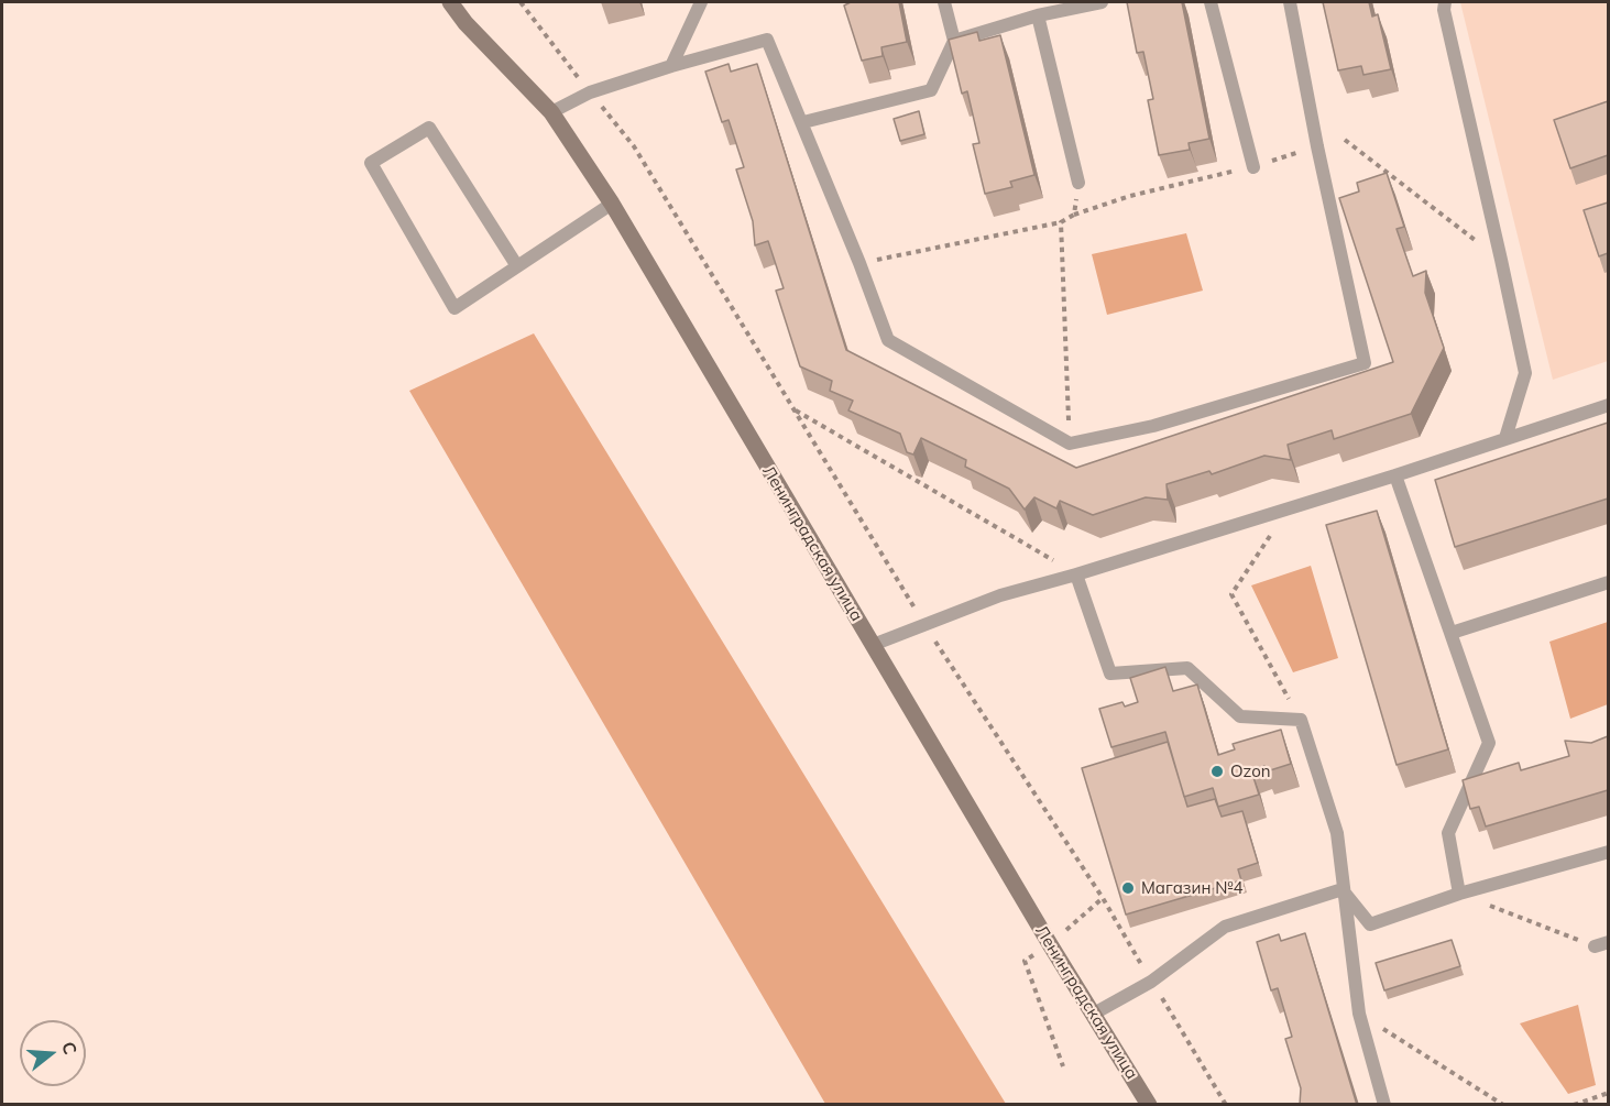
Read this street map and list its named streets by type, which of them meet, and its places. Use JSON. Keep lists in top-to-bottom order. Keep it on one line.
{"streets":{"street":["Ленинградская улица"]},"places":["Ozon","Магазин №4"],"north":"right"}
